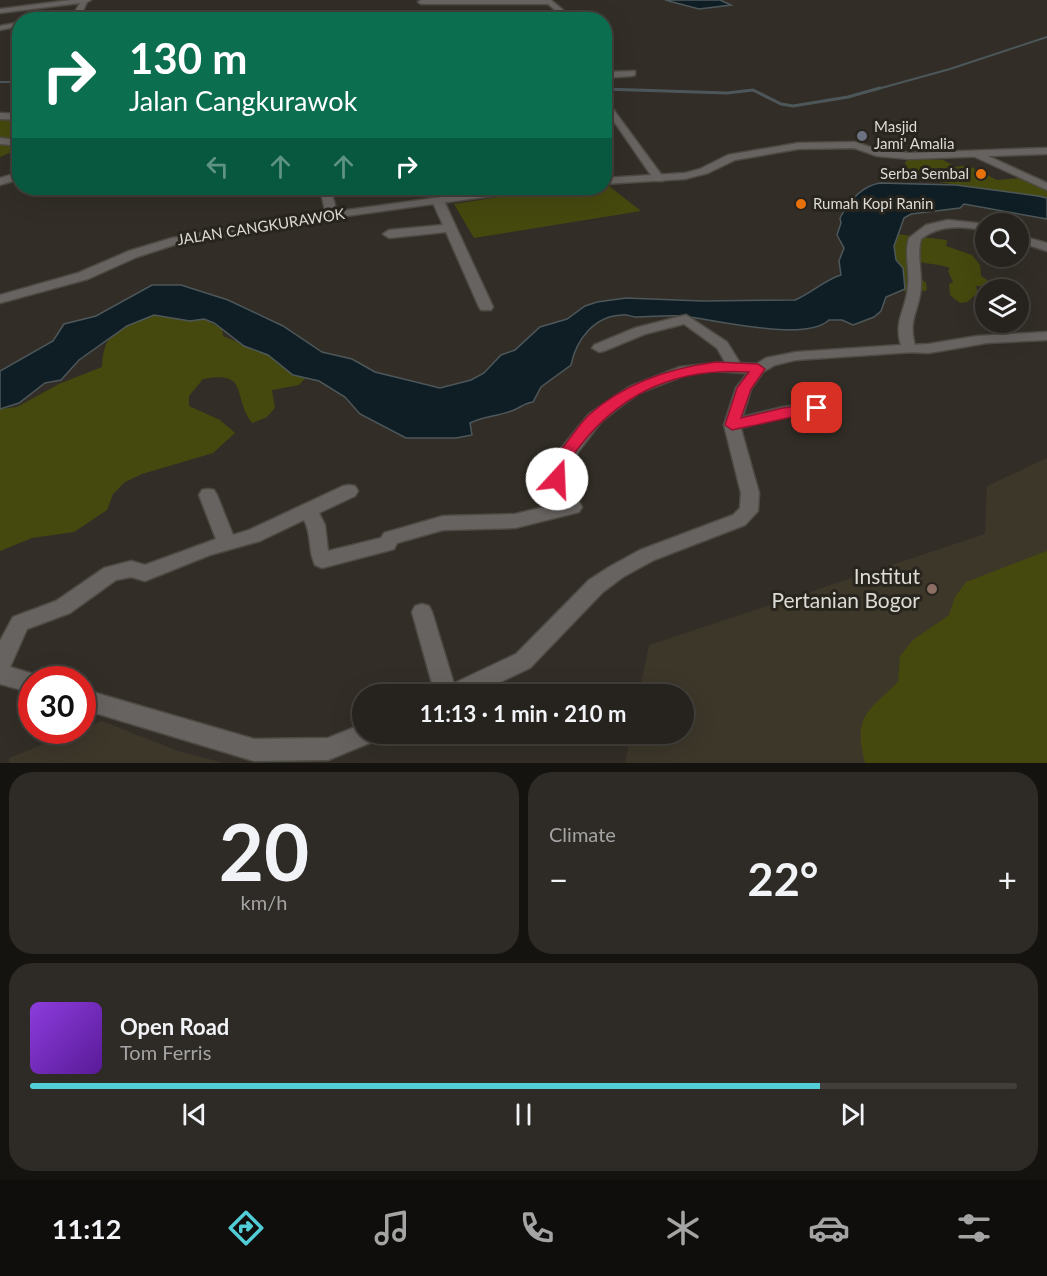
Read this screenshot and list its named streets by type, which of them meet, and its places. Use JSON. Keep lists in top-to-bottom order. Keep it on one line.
{"streets":{"street":["JALAN CANGKURAWOK"]},"places":["Masjid Jami' Amalia","Serba Sembal","Rumah Kopi Ranin","Institut Pertanian Bogor"],"page":{"turn":["130 m","Jalan Cangkurawok"],"limit":"30","trip":"11:13 · 1 min · 210 m","tile":[["20","km/h"],"Climate"],"heat":["−","22°","+"],"song":["Open Road","Tom Ferris"],"tabs":"11:12"}}
